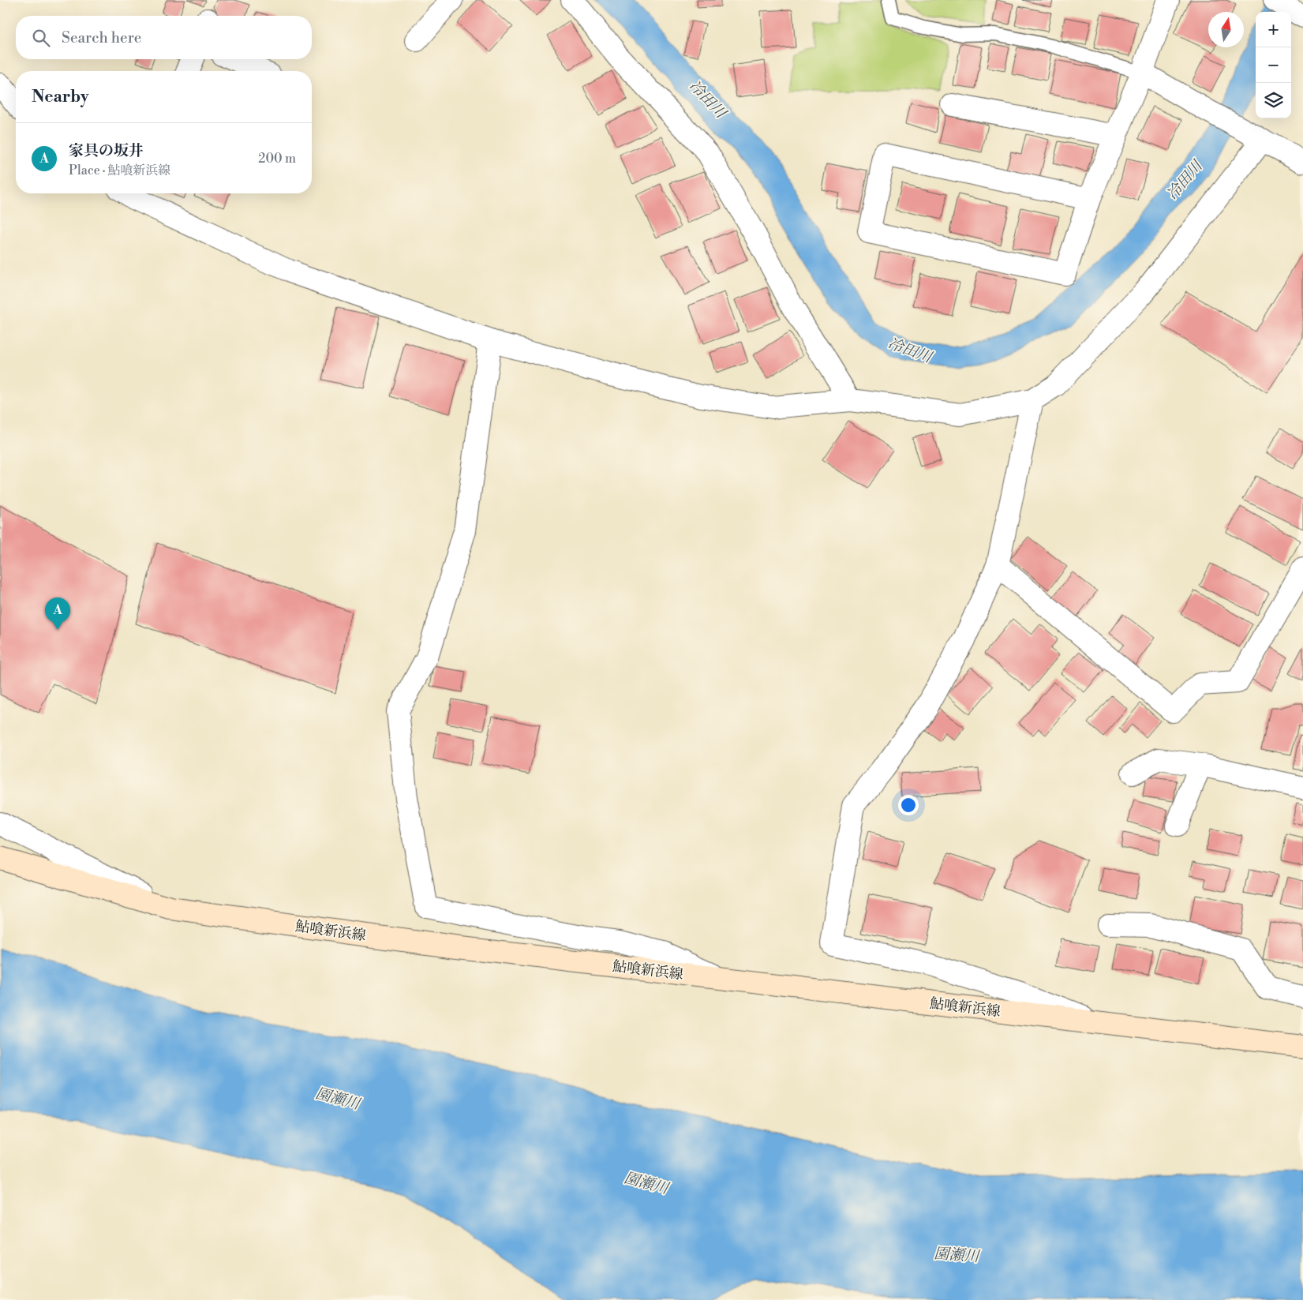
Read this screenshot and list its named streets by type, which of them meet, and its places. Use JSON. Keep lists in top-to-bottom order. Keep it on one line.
{"streets":{"main road":["鮎喰新浜線"]},"water":["冷田川","園瀬川"],"north":"top","page":{"map_buttons":["+","−"],"search":"Search here","heading":"Nearby","list":[{"mark":"A","name":"家具の坂井","note":"Place · 鮎喰新浜線","value":"200 m"}],"pins":"A"}}
